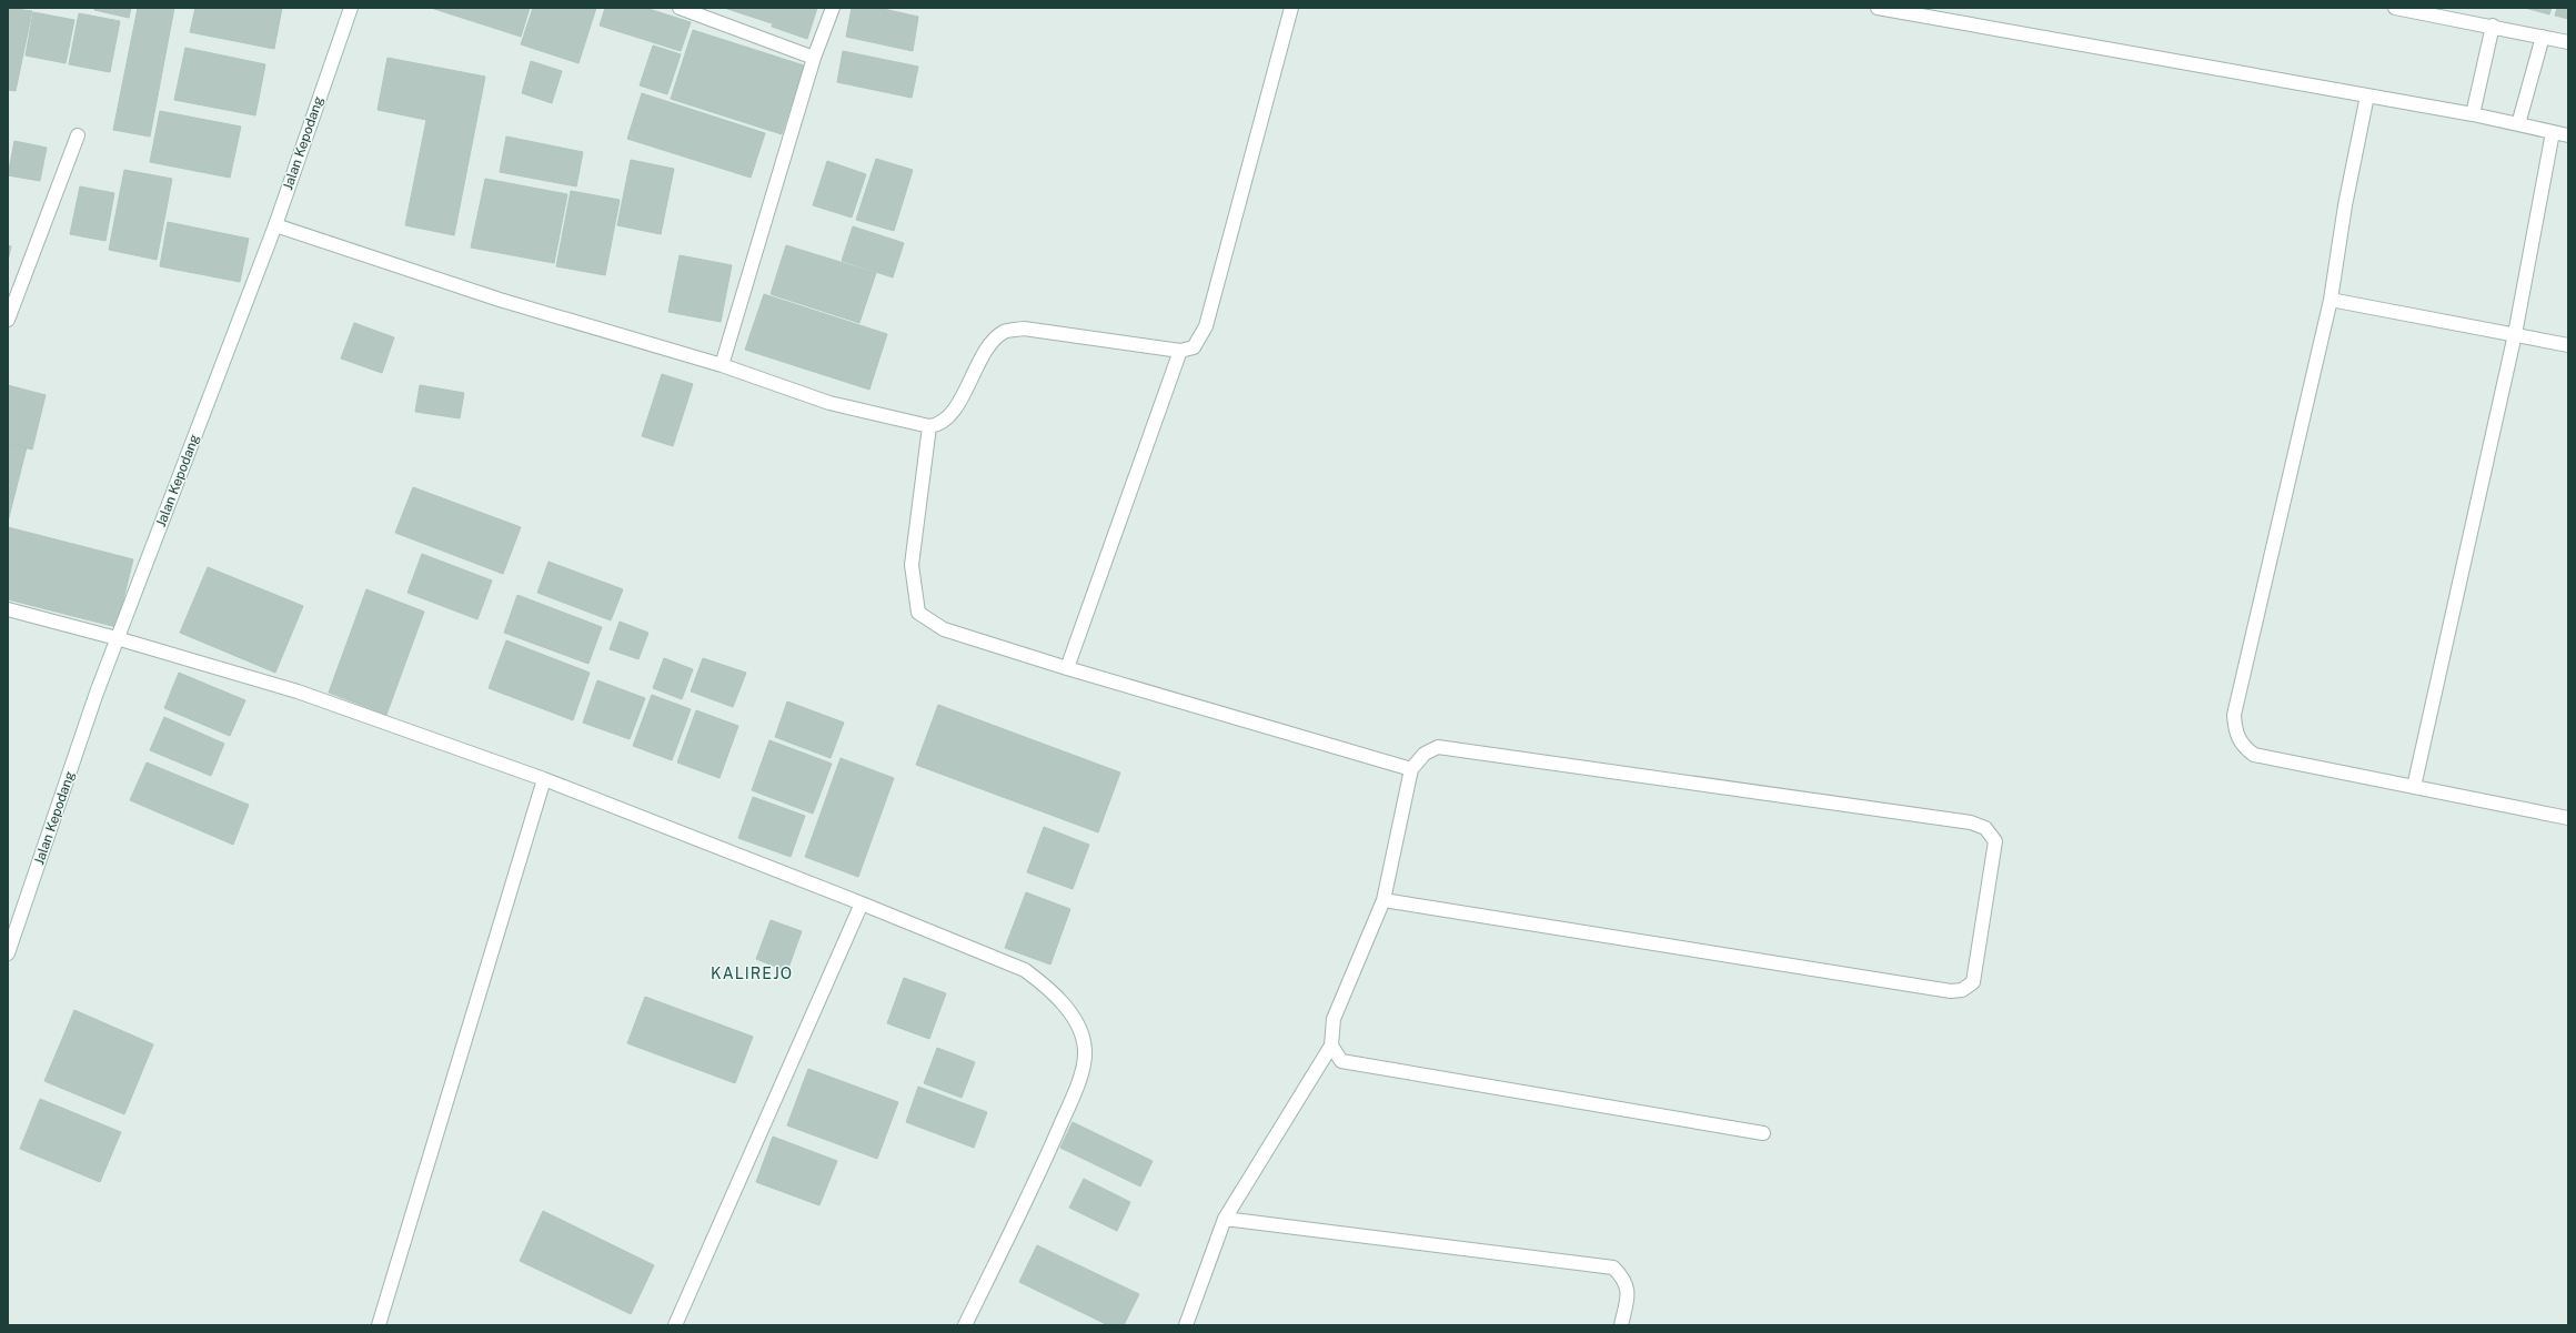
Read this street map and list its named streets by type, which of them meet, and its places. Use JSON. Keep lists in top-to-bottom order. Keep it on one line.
{"streets":{"street":["Jalan Kepodang"]},"districts":["KALIREJO"]}
